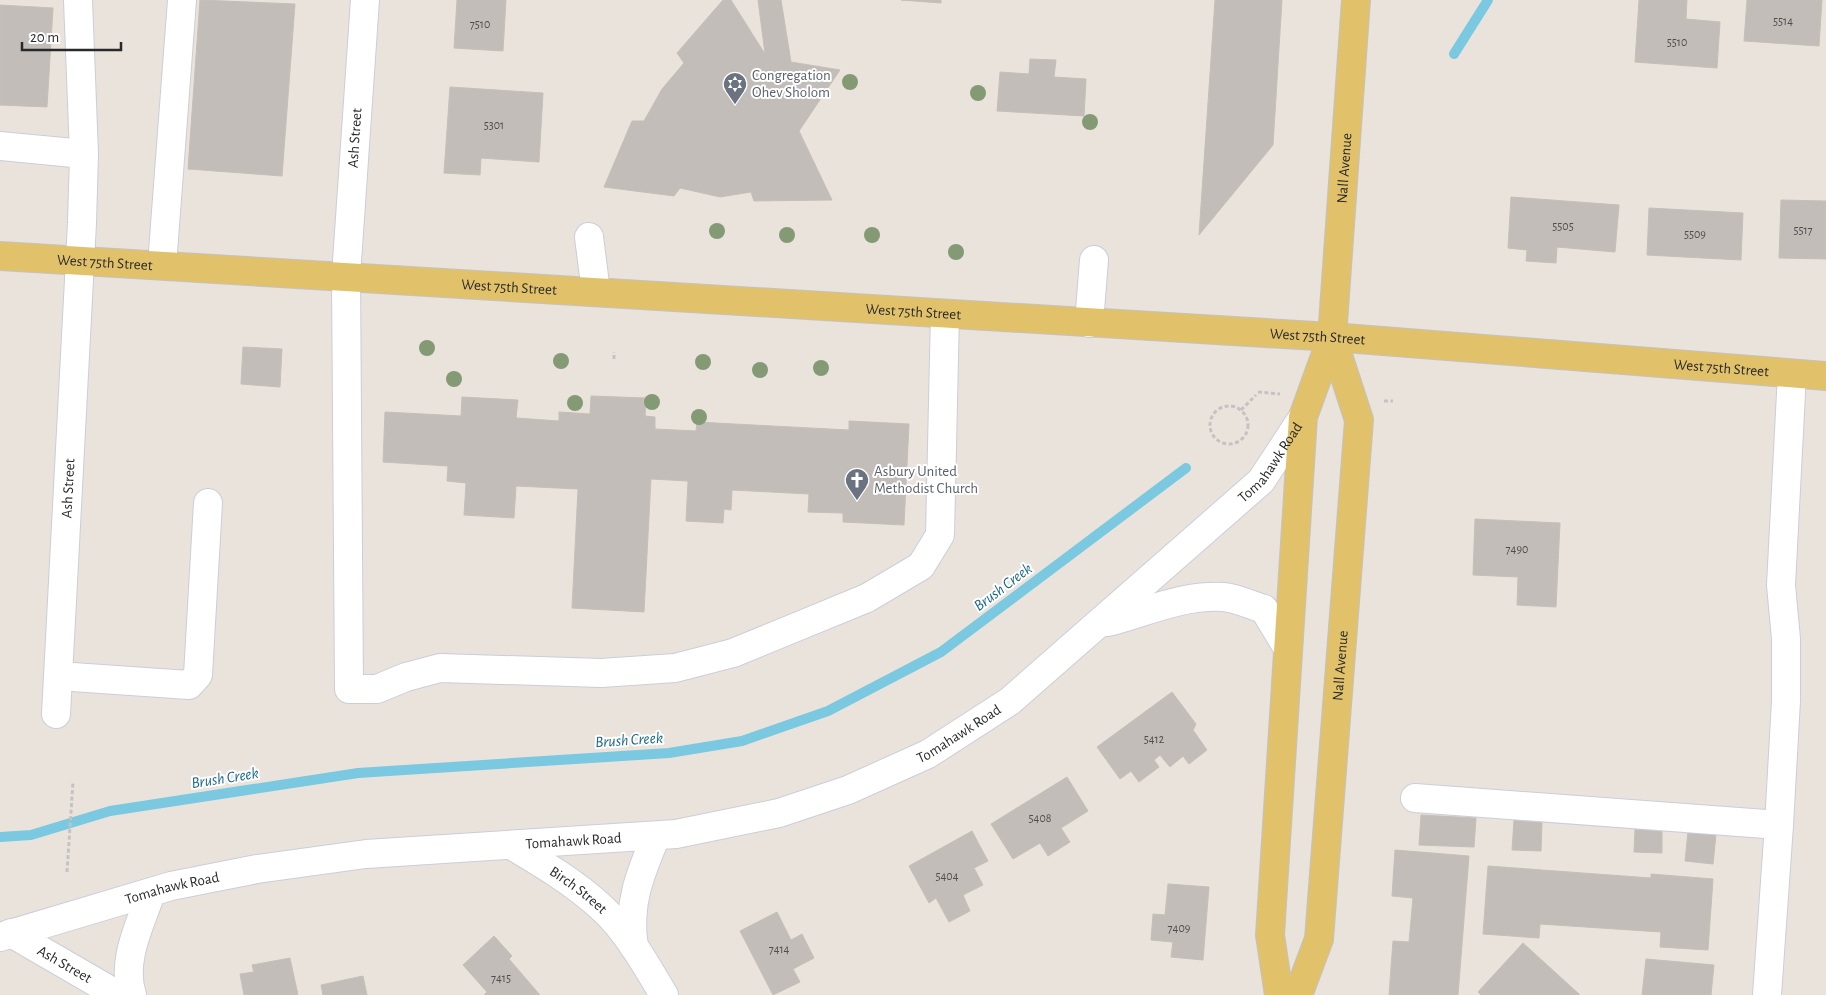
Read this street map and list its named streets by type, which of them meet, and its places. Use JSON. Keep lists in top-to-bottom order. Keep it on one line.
{"streets":{"main road":["Nall Avenue","West 75th Street"],"street":["Ash Street","Tomahawk Road","Birch Street"]},"crossings":[["Ash Street","West 75th Street"],["Ash Street","Tomahawk Road"],["Nall Avenue","West 75th Street"],["Nall Avenue","Tomahawk Road"],["Tomahawk Road","Birch Street"]],"water":["Brush Creek"],"places":{"synagogue":["Congregation Ohev Sholom"],"church":["Asbury United Methodist Church"]},"house_numbers":["5514","7510","5510","5301","5505","5517","5509","7490","5412","5408","5404","7409","7414","7415"],"scale_bar":"20 m"}
